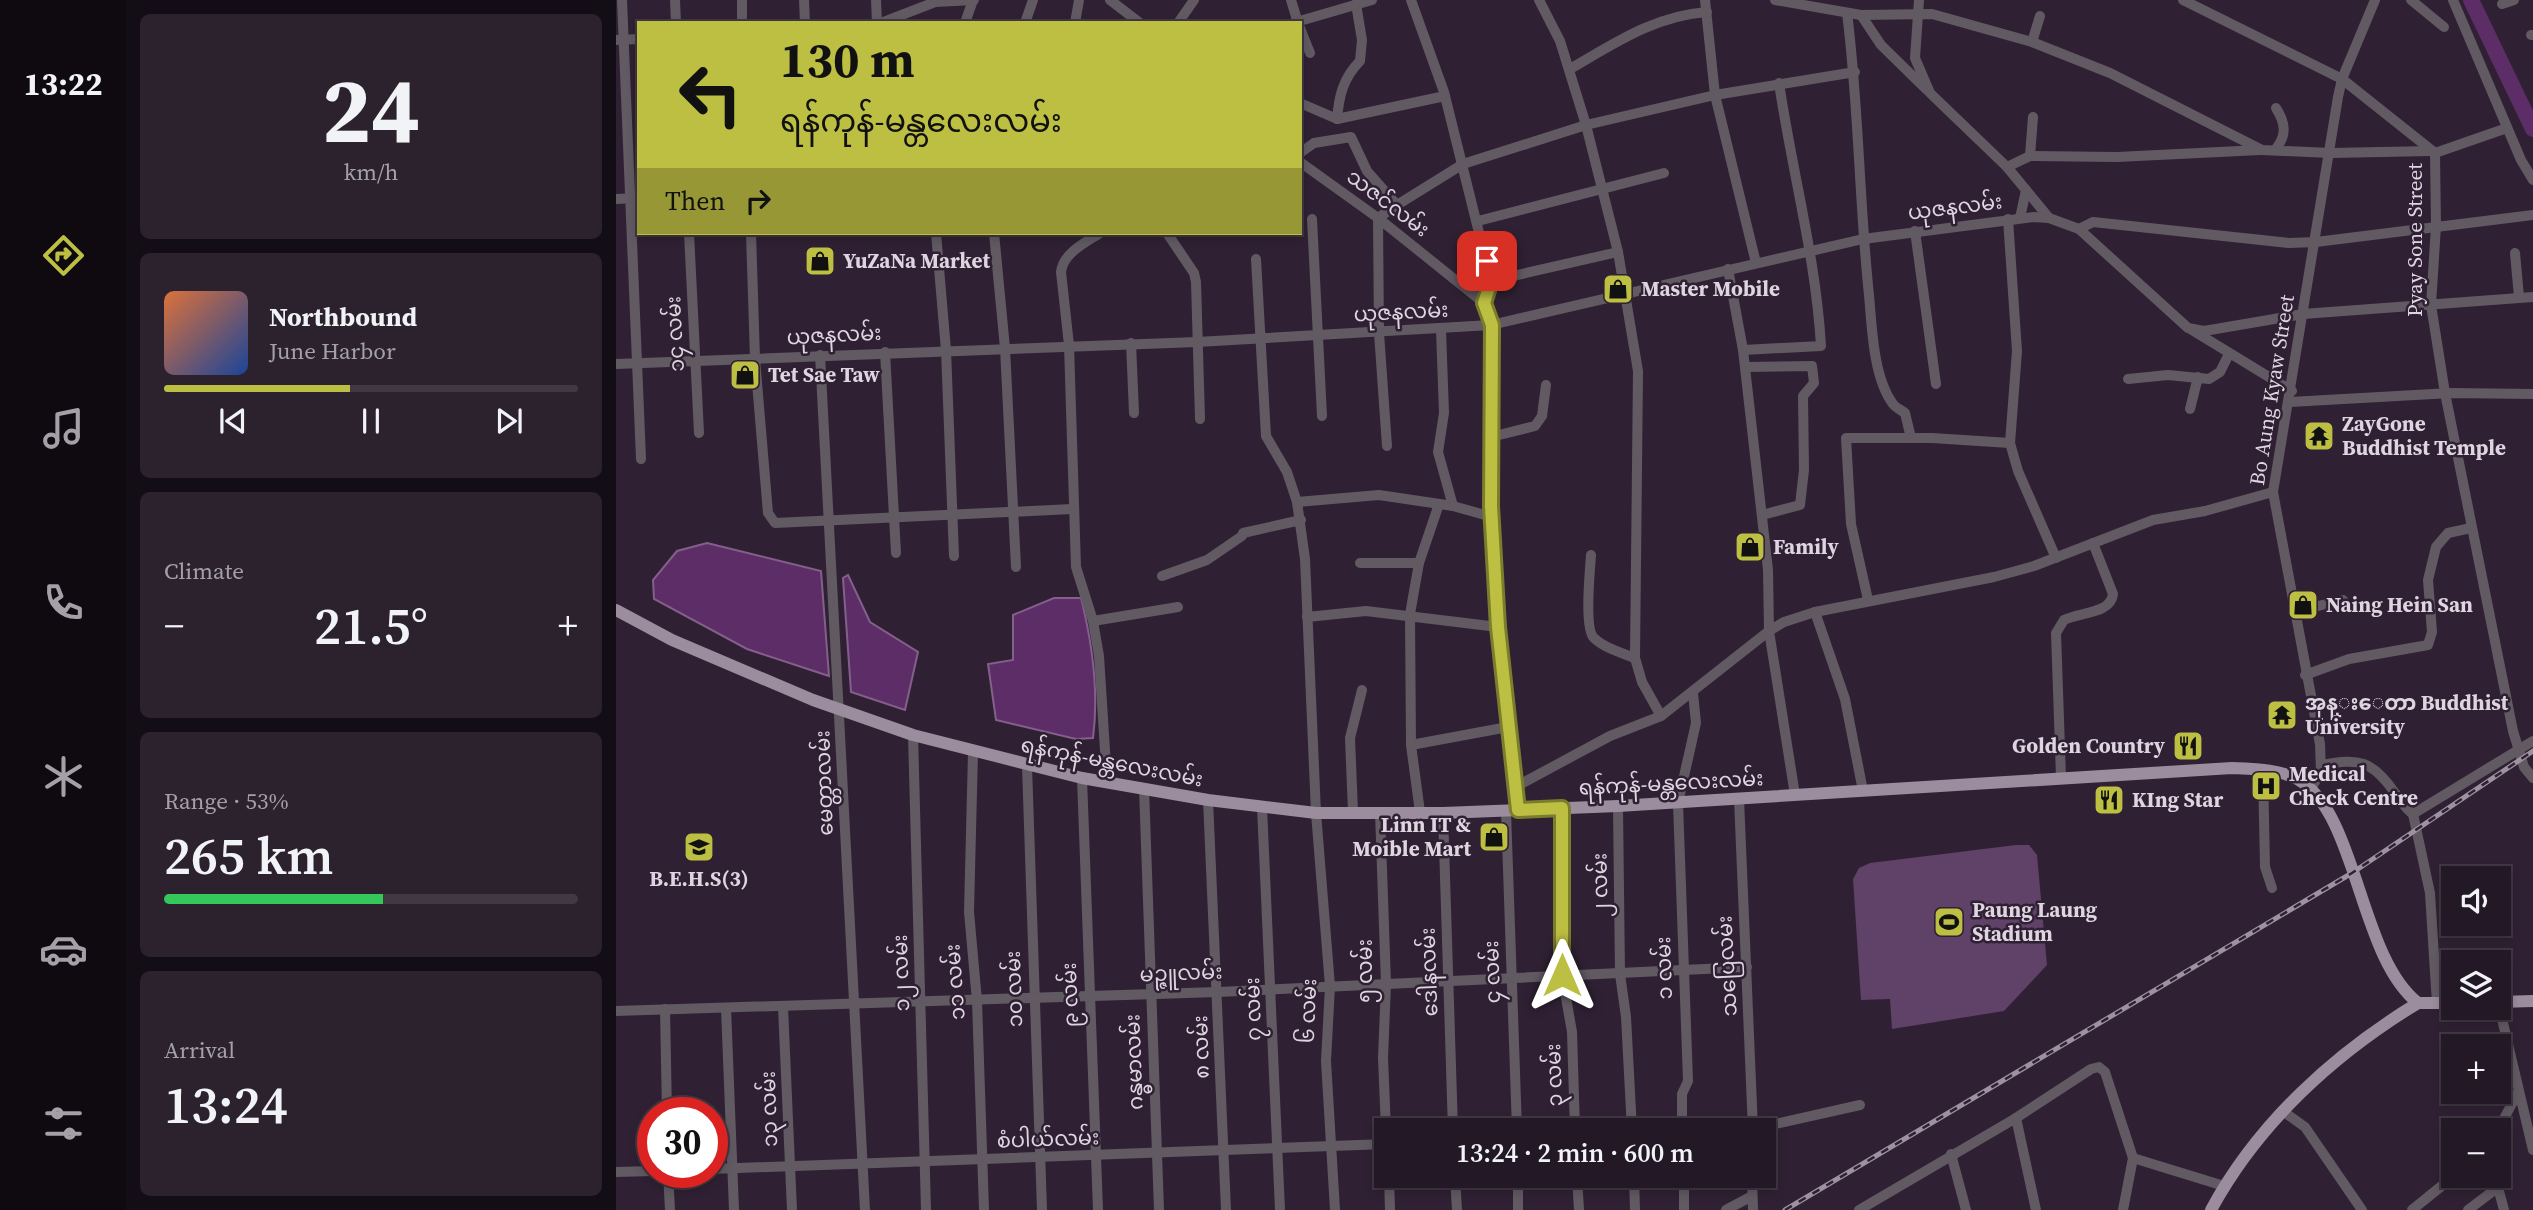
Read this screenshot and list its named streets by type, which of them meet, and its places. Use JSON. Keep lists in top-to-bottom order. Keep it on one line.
{"streets":{"main road":["ရန်ကုန်-မန္တလေးလမ်း"],"street":["သဇင်လမ်း","ယုဇနလမ်း","Pyay Sone Street","၁၄ လမ်း","Bo Aung Kyaw Street","မေတ္တာလမ်း","၂ လမ်း","သပြေလမ်း","၁ လမ်း","၅ လမ်း","ဒေါနလမ်း","၄ လမ်း","၁၂ လမ်း","မဉ္ဇူလမ်း","၁၁ လမ်း","၁၀ လမ်း","၉ လမ်း","၇ လမ်း","၆ လမ်း","၈ လမ်း","ဂန္ဓမာလမ်း","၃ လမ်း","၁၃ လမ်း","စံပါယ်လမ်း"]},"crossings":[["ယုဇနလမ်း","၁၄ လမ်း"],["ယုဇနလမ်း","Bo Aung Kyaw Street"],["ယုဇနလမ်း","မေတ္တာလမ်း"],["ယုဇနလမ်း","၄ လမ်း"],["ယုဇနလမ်း","၆ လမ်း"],["Pyay Sone Street","Bo Aung Kyaw Street"],["ရန်ကုန်-မန္တလေးလမ်း","မေတ္တာလမ်း"],["ရန်ကုန်-မန္တလေးလမ်း","၂ လမ်း"],["ရန်ကုန်-မန္တလေးလမ်း","သပြေလမ်း"],["ရန်ကုန်-မန္တလေးလမ်း","၁ လမ်း"],["ရန်ကုန်-မန္တလေးလမ်း","၅ လမ်း"],["ရန်ကုန်-မန္တလေးလမ်း","ဒေါနလမ်း"],["ရန်ကုန်-မန္တလေးလမ်း","၄ လမ်း"],["ရန်ကုန်-မန္တလေးလမ်း","၁၂ လမ်း"],["ရန်ကုန်-မန္တလေးလမ်း","၁၁ လမ်း"],["ရန်ကုန်-မန္တလေးလမ်း","၁၀ လမ်း"],["ရန်ကုန်-မန္တလေးလမ်း","၉ လမ်း"],["ရန်ကုန်-မန္တလေးလမ်း","၇ လမ်း"],["ရန်ကုန်-မန္တလေးလမ်း","၆ လမ်း"],["ရန်ကုန်-မန္တလေးလမ်း","၈ လမ်း"],["ရန်ကုန်-မန္တလေးလမ်း","ဂန္ဓမာလမ်း"],["ရန်ကုန်-မန္တလေးလမ်း","၃ လမ်း"],["မေတ္တာလမ်း","မဉ္ဇူလမ်း"],["မေတ္တာလမ်း","စံပါယ်လမ်း"],["၂ လမ်း","မဉ္ဇူလမ်း"],["သပြေလမ်း","မဉ္ဇူလမ်း"],["၁ လမ်း","မဉ္ဇူလမ်း"],["၅ လမ်း","မဉ္ဇူလမ်း"],["ဒေါနလမ်း","မဉ္ဇူလမ်း"],["၄ လမ်း","မဉ္ဇူလမ်း"],["၁၂ လမ်း","မဉ္ဇူလမ်း"],["၁၂ လမ်း","စံပါယ်လမ်း"],["မဉ္ဇူလမ်း","၁၁ လမ်း"],["မဉ္ဇူလမ်း","၁၀ လမ်း"],["မဉ္ဇူလမ်း","၉ လမ်း"],["မဉ္ဇူလမ်း","၇ လမ်း"],["မဉ္ဇူလမ်း","၆ လမ်း"],["မဉ္ဇူလမ်း","၈ လမ်း"],["မဉ္ဇူလမ်း","ဂန္ဓမာလမ်း"],["မဉ္ဇူလမ်း","၃ လမ်း"],["မဉ္ဇူလမ်း","၁၃ လမ်း"],["၁၁ လမ်း","စံပါယ်လမ်း"],["၁၀ လမ်း","စံပါယ်လမ်း"],["၉ လမ်း","စံပါယ်လမ်း"],["၇ လမ်း","စံပါယ်လမ်း"],["၆ လမ်း","စံပါယ်လမ်း"],["၈ လမ်း","စံပါယ်လမ်း"],["ဂန္ဓမာလမ်း","စံပါယ်လမ်း"],["၁၃ လမ်း","စံပါယ်လမ်း"]],"places":{"shop":["YuZaNa Market","Master Mobile","Tet Sae Taw","Family","Naing Hein San","Linn IT & Moible Mart"],"temple":["ZayGone Buddhist Temple","အုန္းေတာ Buddhist University"],"restaurant":["Golden Country","KIng Star"],"hospital":["Medical Check Centre"],"school or university":["B.E.H.S(3)"],"sports":["Paung Laung Stadium"]},"page":{"tabs":"13:22","tile":[["24","km/h"],"Climate",["Range · 53%","265 km"],["Arrival","13:24"]],"turn":["130 m","ရန်ကုန်-မန္တလေးလမ်း"],"then":"Then","song":["Northbound","June Harbor"],"heat":["−","21.5°","+"],"map_buttons":["+","−"],"limit":"30","trip":"13:24 · 2 min · 600 m"}}
